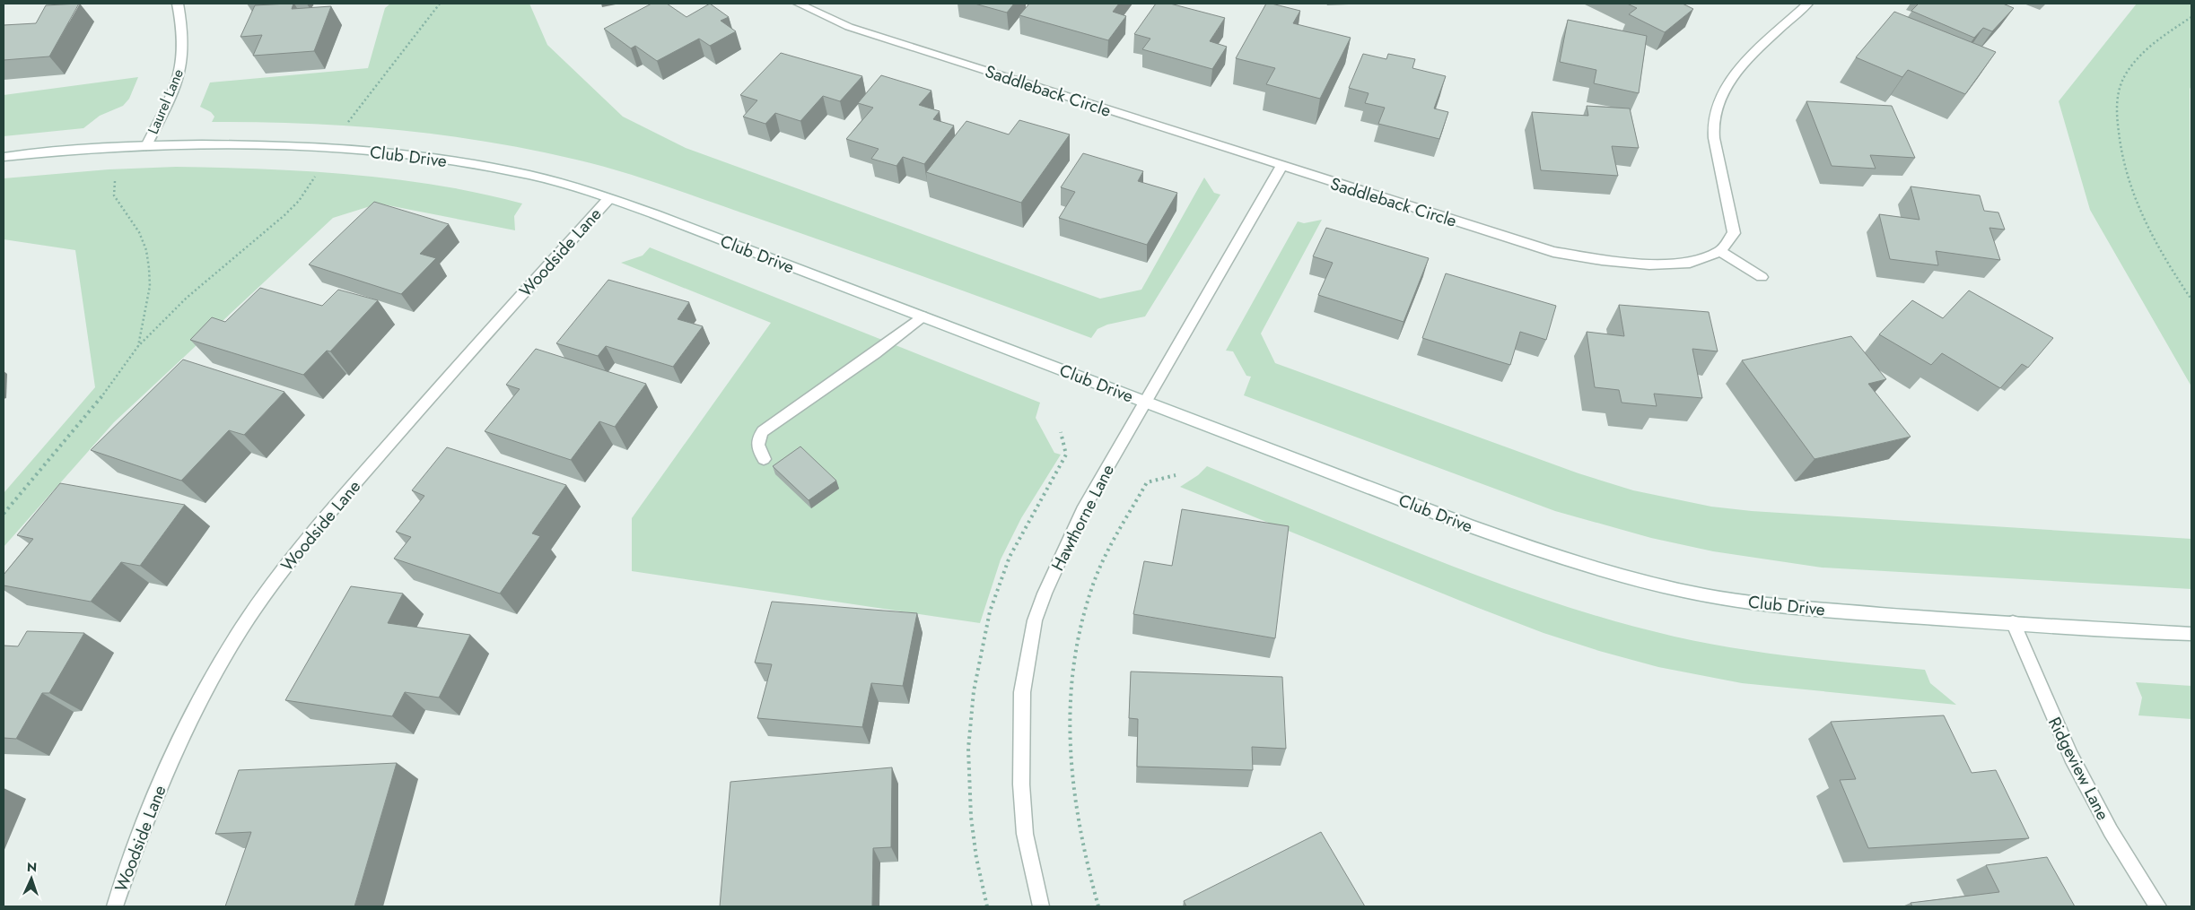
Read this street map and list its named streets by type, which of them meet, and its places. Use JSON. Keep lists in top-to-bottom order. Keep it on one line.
{"streets":{"street":["Saddleback Circle","Laurel Lane","Club Drive","Woodside Lane","Hawthorne Lane","Ridgeview Lane"]},"crossings":[["Saddleback Circle","Hawthorne Lane"],["Laurel Lane","Club Drive"],["Club Drive","Woodside Lane"],["Club Drive","Hawthorne Lane"],["Club Drive","Ridgeview Lane"]],"north":"top"}
